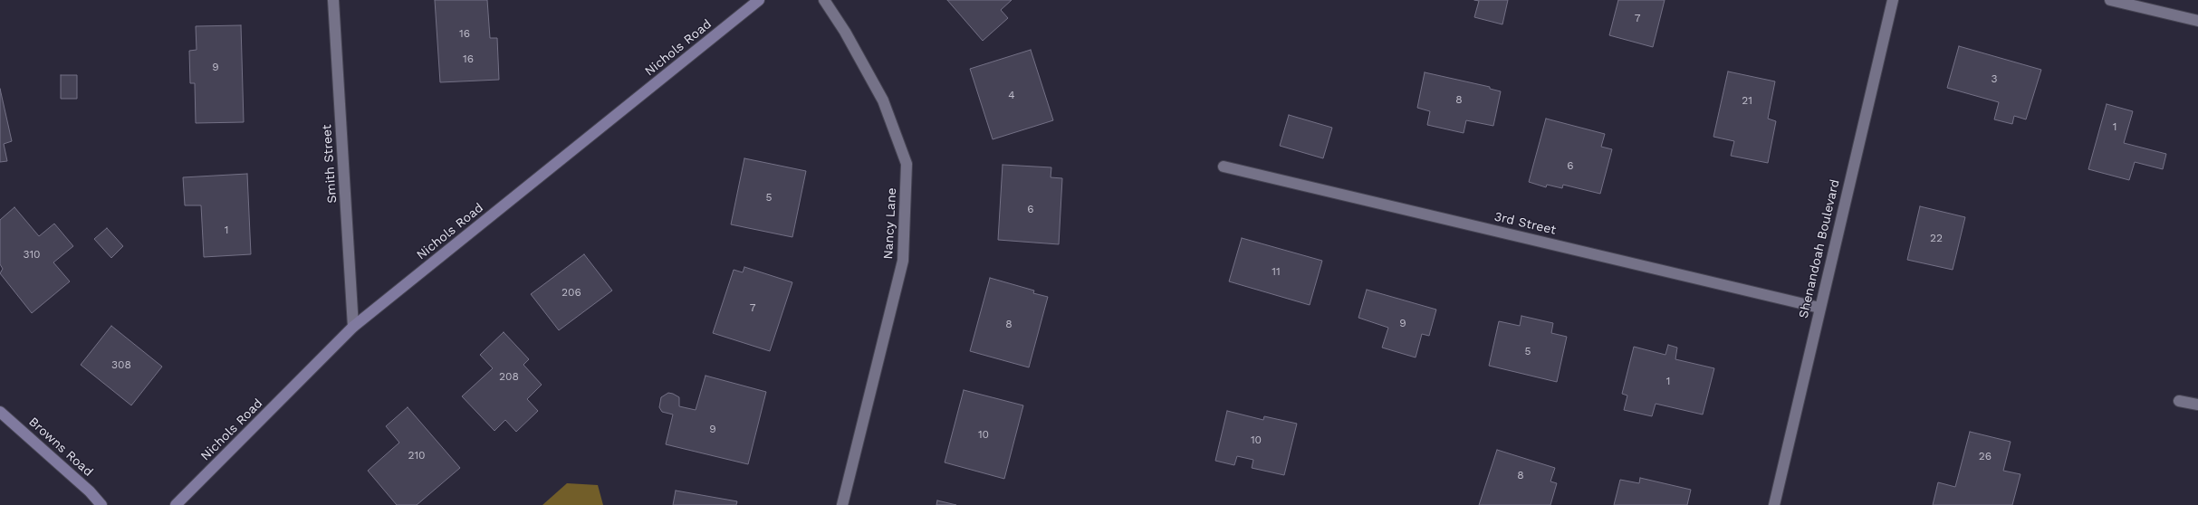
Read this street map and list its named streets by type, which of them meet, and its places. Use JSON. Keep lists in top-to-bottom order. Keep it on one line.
{"streets":{"street":["Nichols Road","Smith Street","Nancy Lane","3rd Street","Shenandoah Boulevard","Browns Road"]},"crossings":[["Nichols Road","Smith Street"],["3rd Street","Shenandoah Boulevard"]],"house_numbers":["7","16","16","9","3","4","8","21","1","6","5","6","1","22","310","11","206","7","9","8","5","308","208","1","9","10","10","210","26","8"]}
